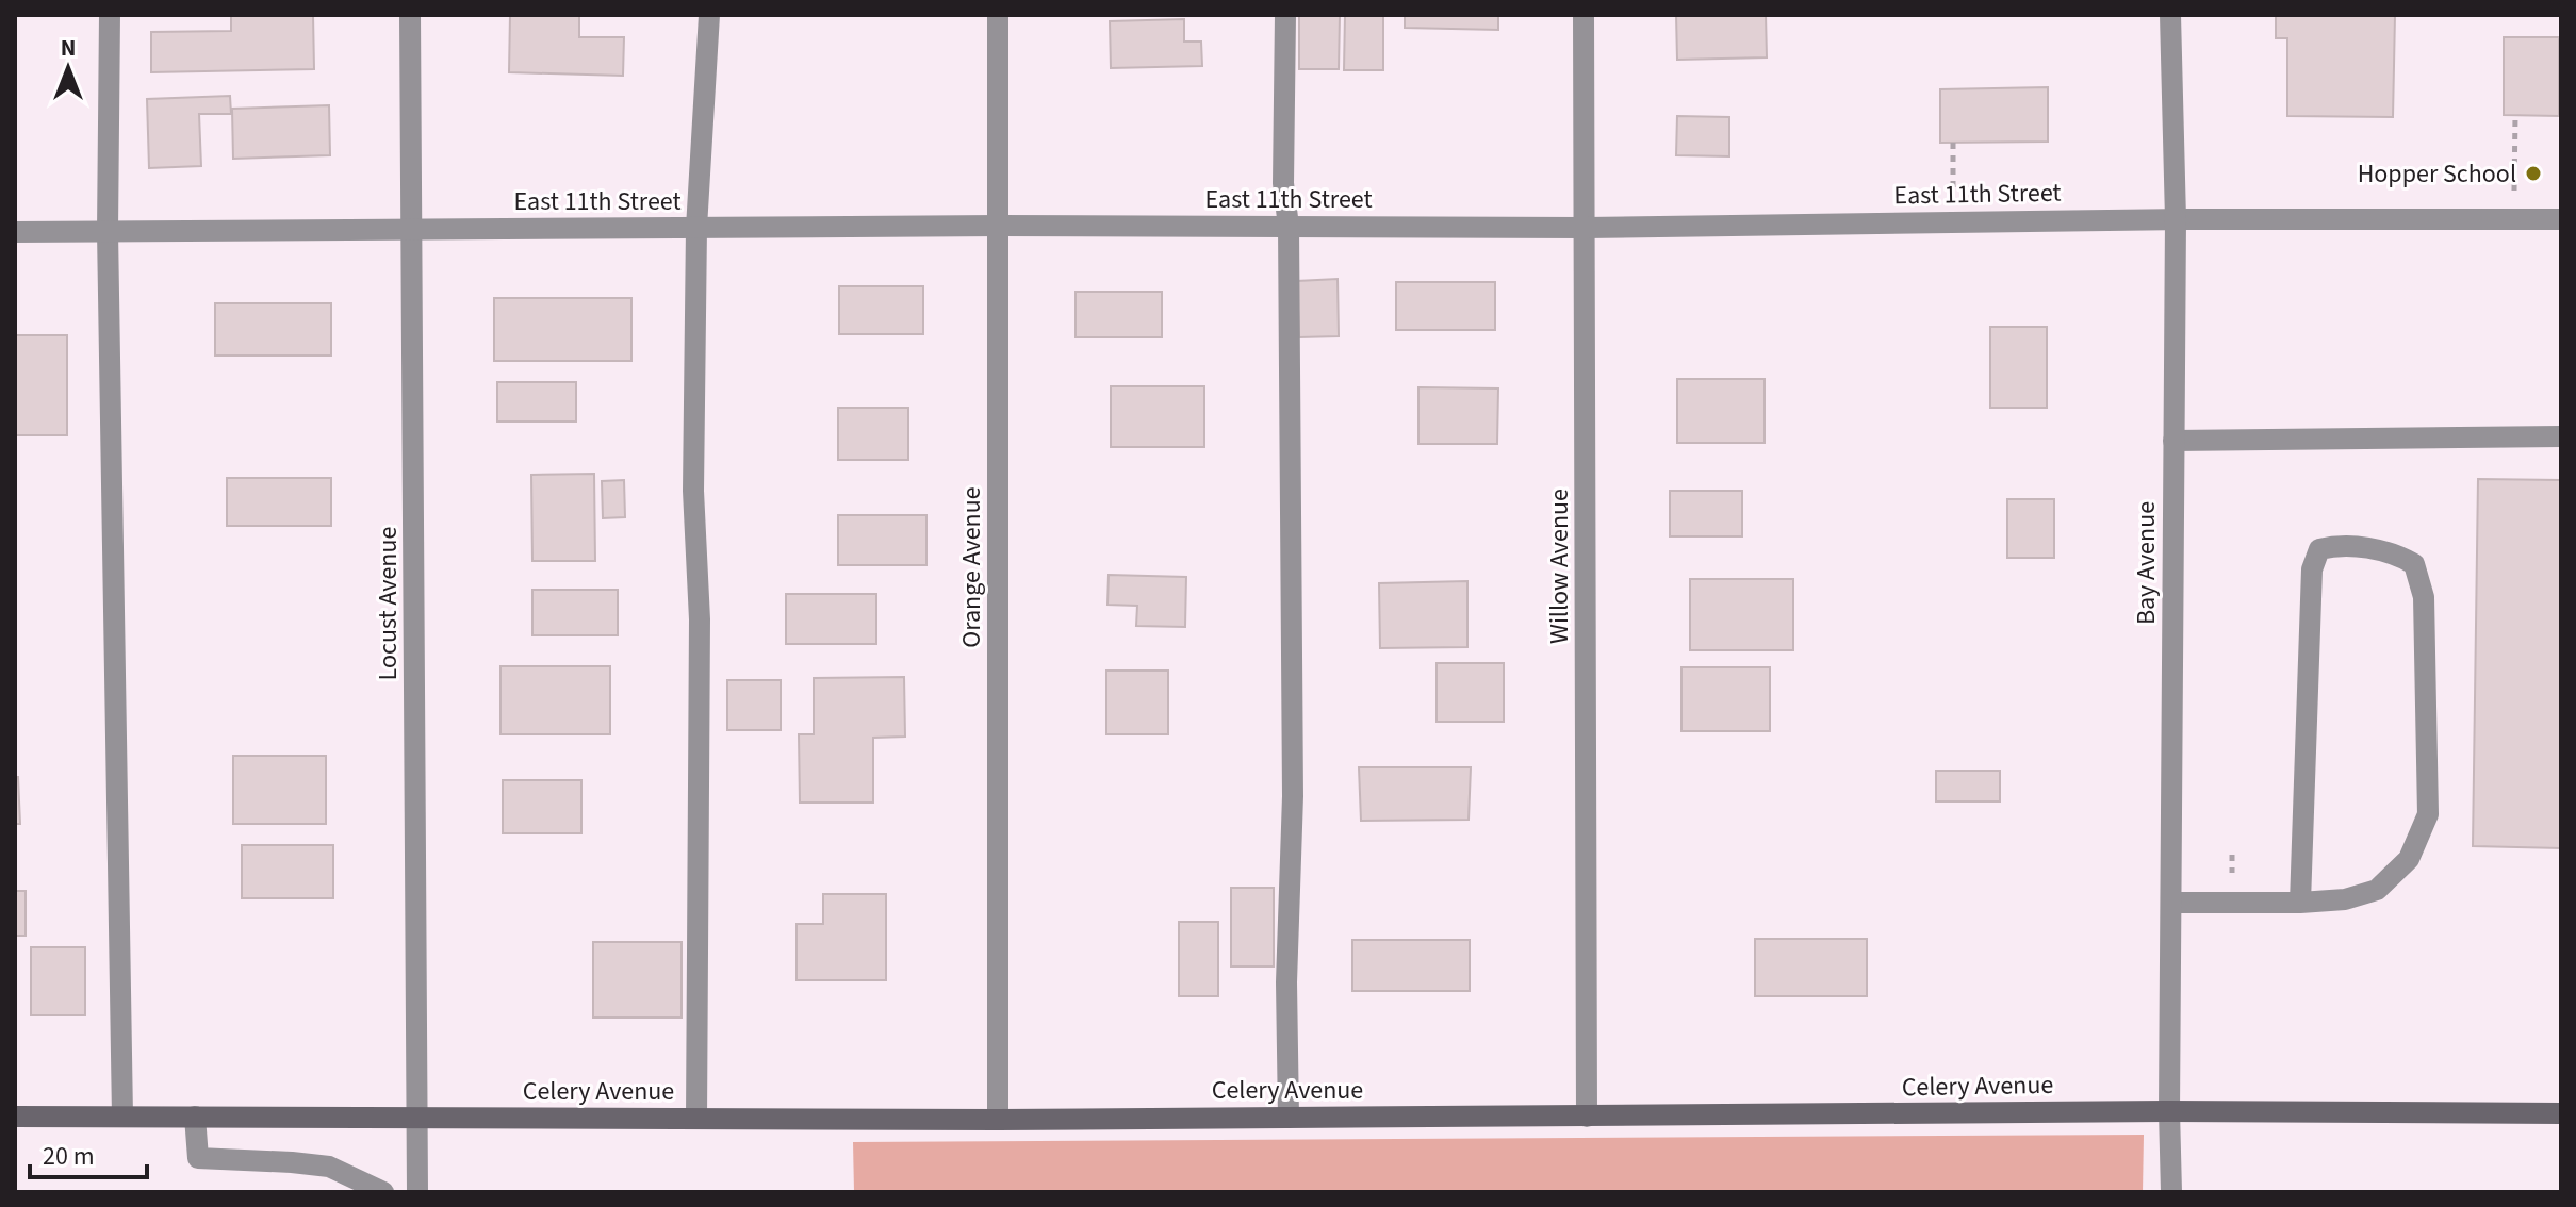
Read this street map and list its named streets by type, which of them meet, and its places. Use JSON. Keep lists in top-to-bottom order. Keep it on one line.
{"streets":{"main road":["Celery Avenue"],"street":["East 11th Street","Bay Avenue","Willow Avenue","Orange Avenue","Locust Avenue"]},"crossings":[["East 11th Street","Bay Avenue"],["East 11th Street","Willow Avenue"],["East 11th Street","Orange Avenue"],["East 11th Street","Locust Avenue"],["Bay Avenue","Celery Avenue"],["Willow Avenue","Celery Avenue"],["Orange Avenue","Celery Avenue"],["Locust Avenue","Celery Avenue"]],"places":["Hopper School"],"scale_bar":"20 m","north":"top"}
